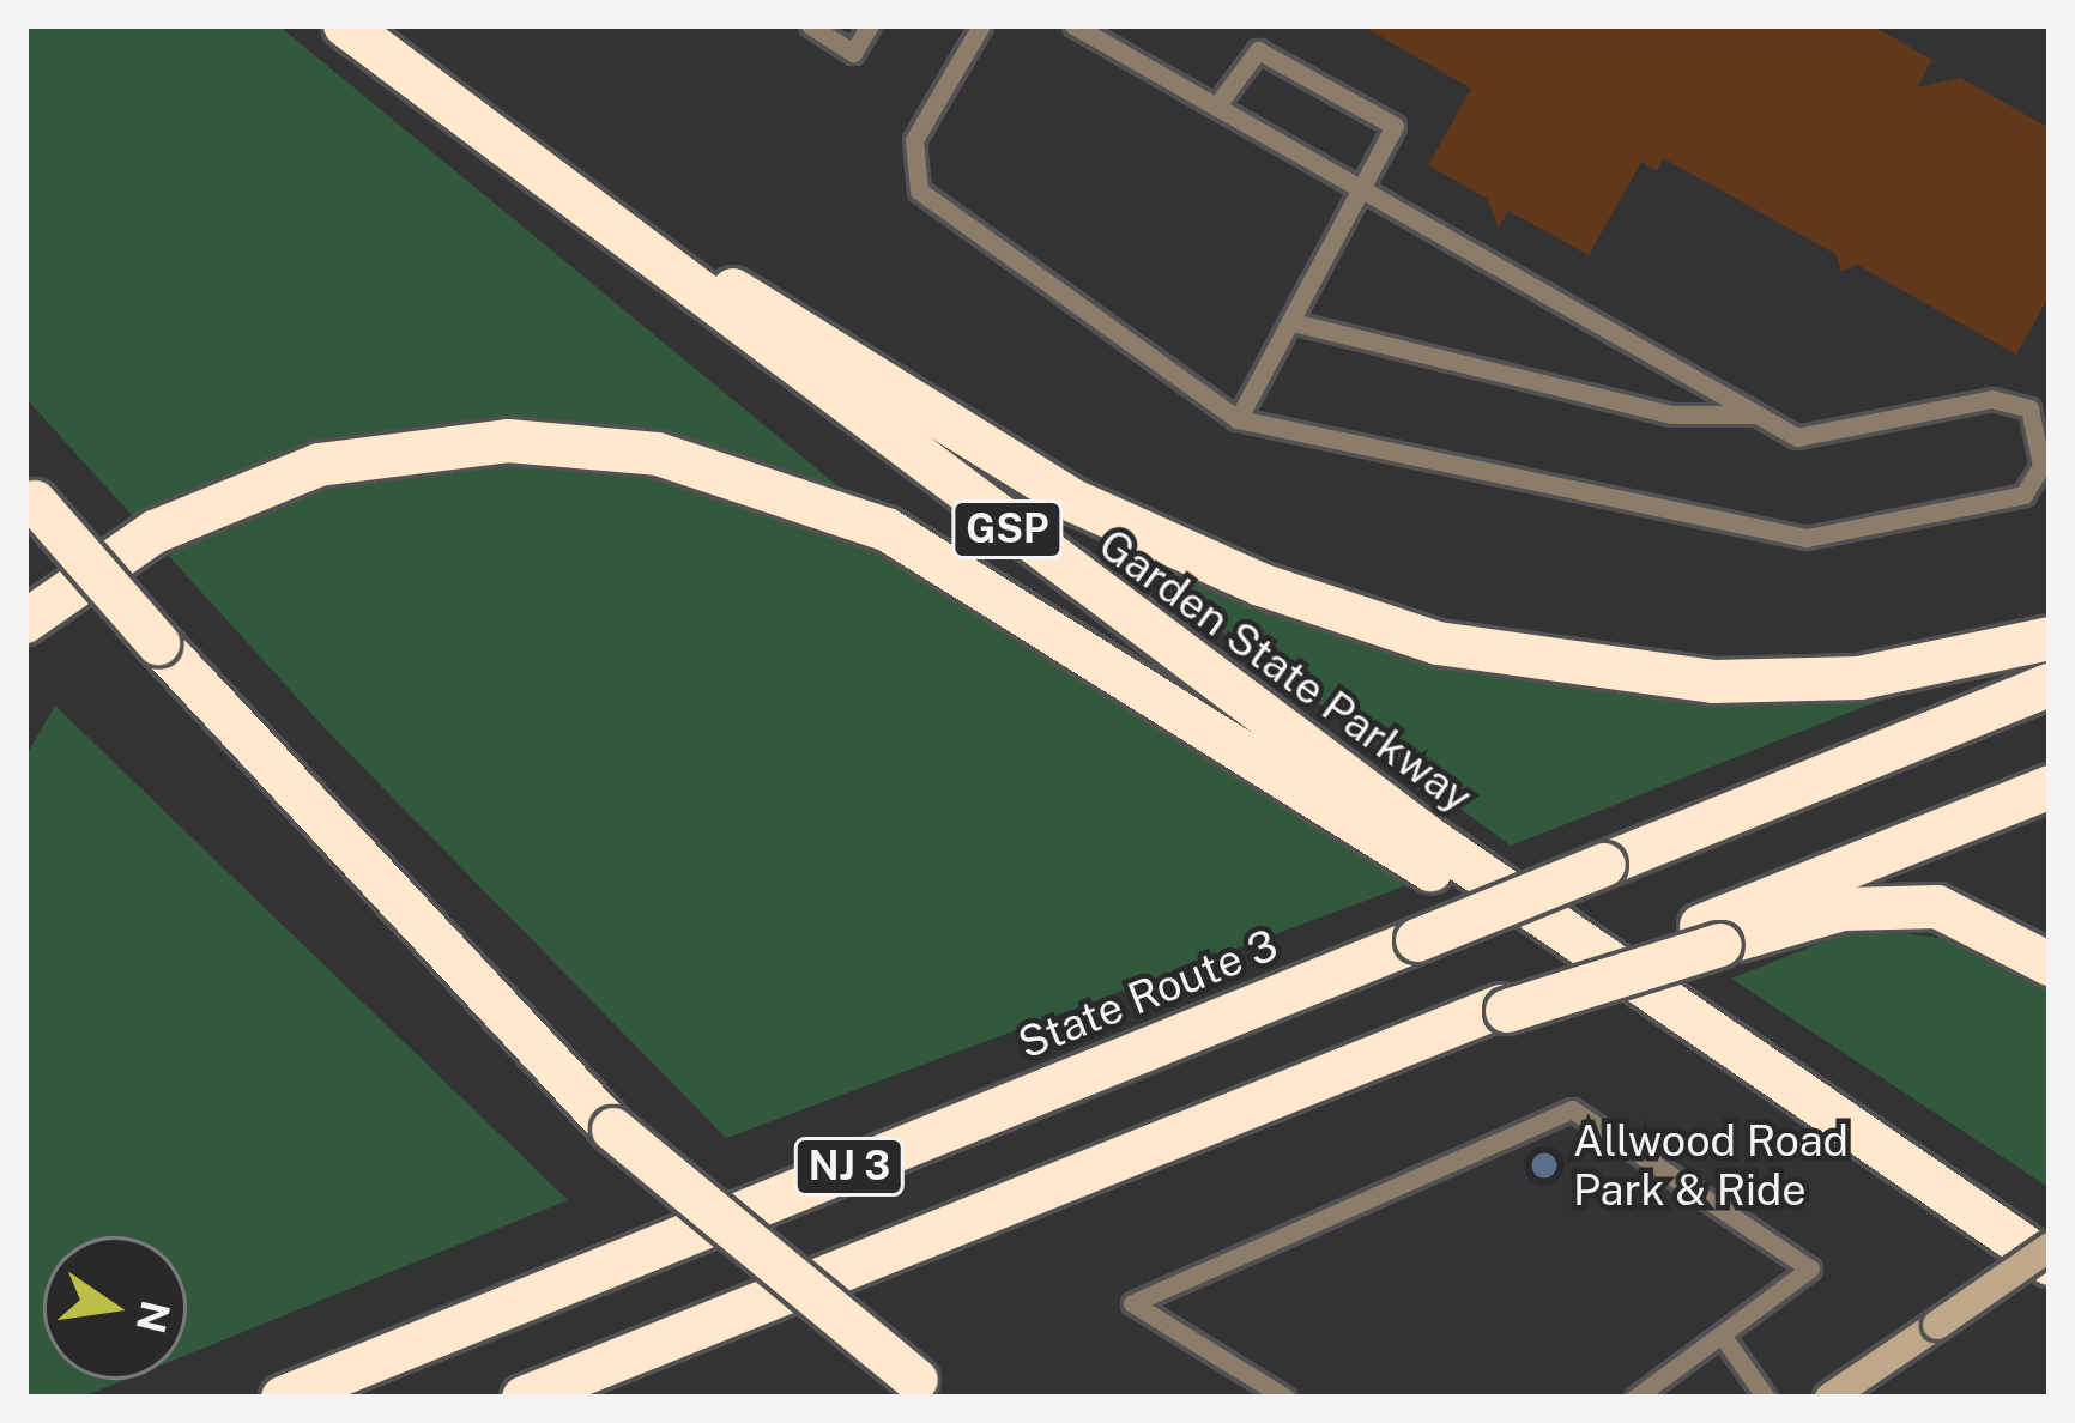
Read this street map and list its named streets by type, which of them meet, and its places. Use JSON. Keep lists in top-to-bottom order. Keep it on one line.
{"streets":{"highway":["GSP","Garden State Parkway","State Route 3","NJ 3"]},"places":["Allwood Road Park & Ride"],"north":"right"}
